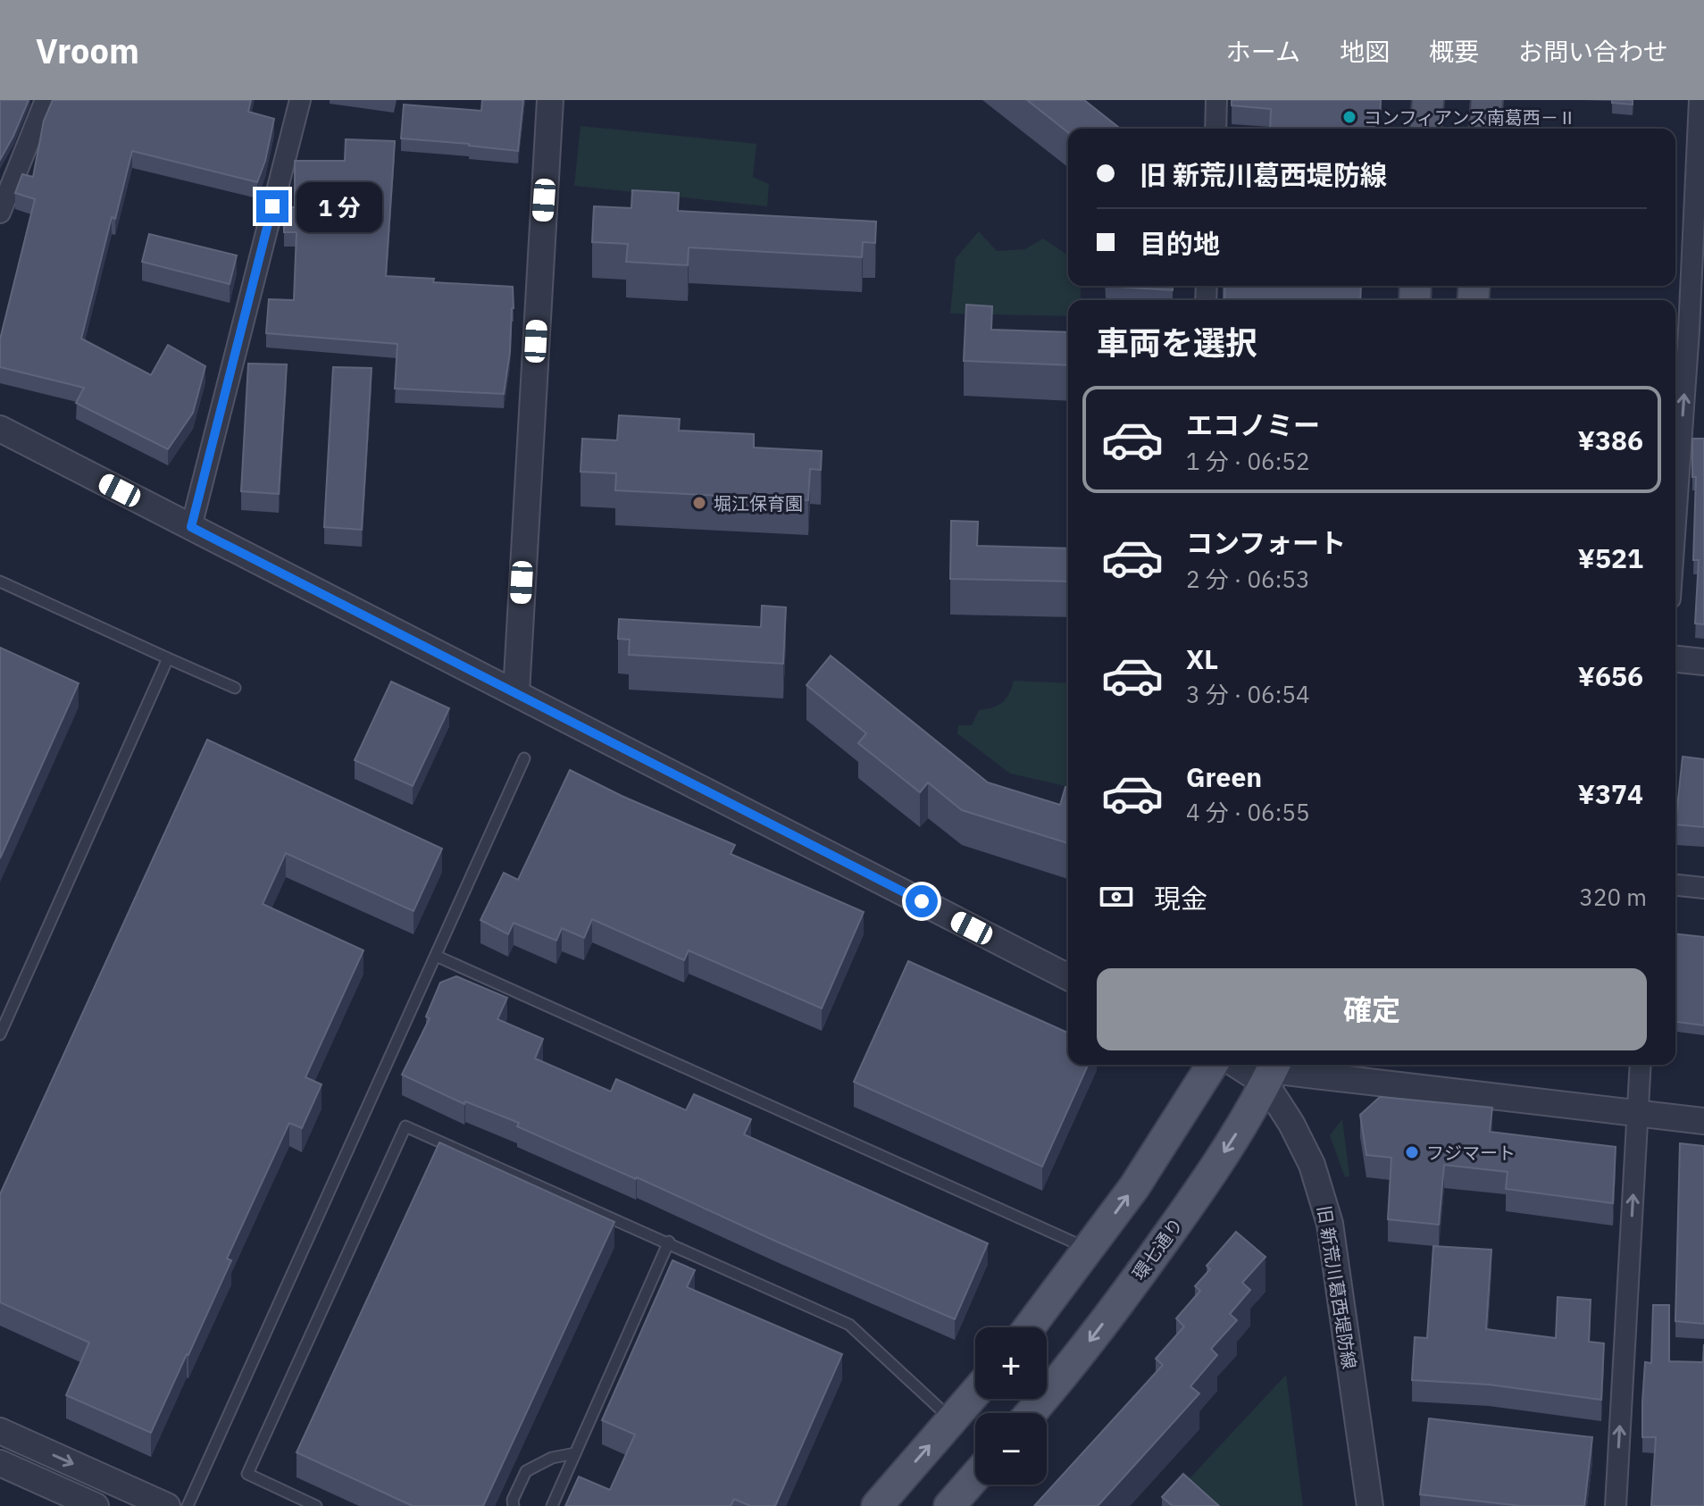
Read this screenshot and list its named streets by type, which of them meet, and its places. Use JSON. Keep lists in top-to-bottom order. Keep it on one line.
{"streets":{"main road":["環七通り"],"street":["旧 新荒川葛西堤防線"]},"crossings":[["環七通り","旧 新荒川葛西堤防線"]],"places":["コンフィアンス南葛西－Ⅱ","堀江保育園","フジマート"],"page":{"header":"Vroom","nav":["ホーム","地図","概要","お問い合わせ"],"banner":["旧 新荒川葛西堤防線","目的地"],"bubble":"1 分","heading":"車両を選択","list":[{"name":"エコノミー","note":"1 分 · 06:52","value":"¥386"},{"name":"コンフォート","note":"2 分 · 06:53","value":"¥521"},{"name":"XL","note":"3 分 · 06:54","value":"¥656"},{"name":"Green","note":"4 分 · 06:55","value":"¥374"}],"pay":["現金","320 m"],"buttons":"確定","map_buttons":["+","−"]}}
